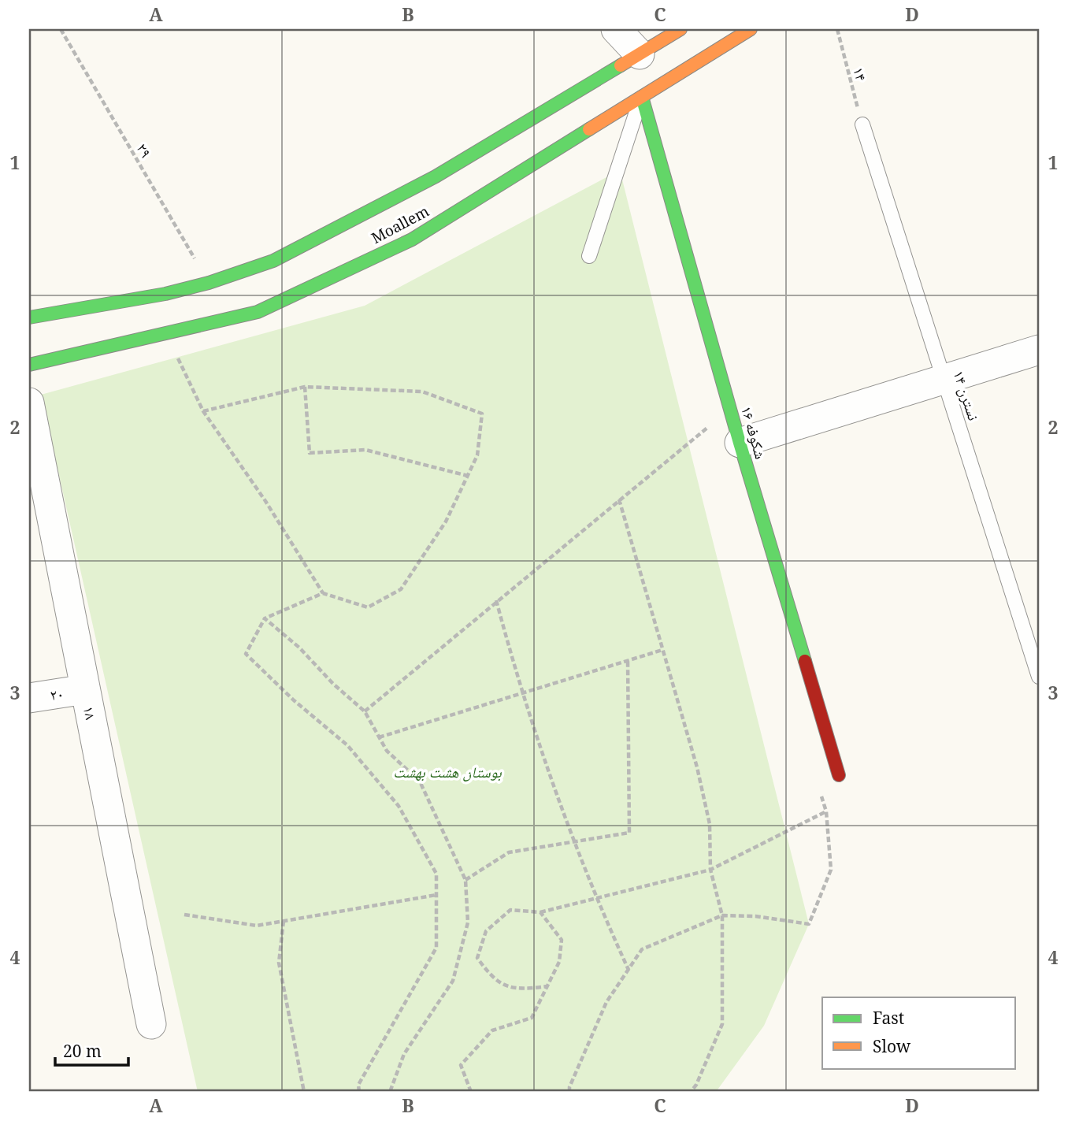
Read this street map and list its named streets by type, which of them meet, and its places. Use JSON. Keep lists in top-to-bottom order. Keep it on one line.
{"streets":{"main road":["Moallem","شکوفه ۱۶"],"street":["۲۰","۱۸"],"lane":["نسترن ۱۴"],"path":["۱۴","۲۹"]},"crossings":[["۱۴","نسترن ۱۴"],["۲۹","Moallem"],["Moallem","شکوفه ۱۶"],["۲۰","۱۸"]],"parks":["بوستان هشت بهشت"],"legend":["Fast","Slow"],"scale_bar":"20 m","grid":{"columns":["A","B","C","D"],"rows":["1","2","3","4"]}}
